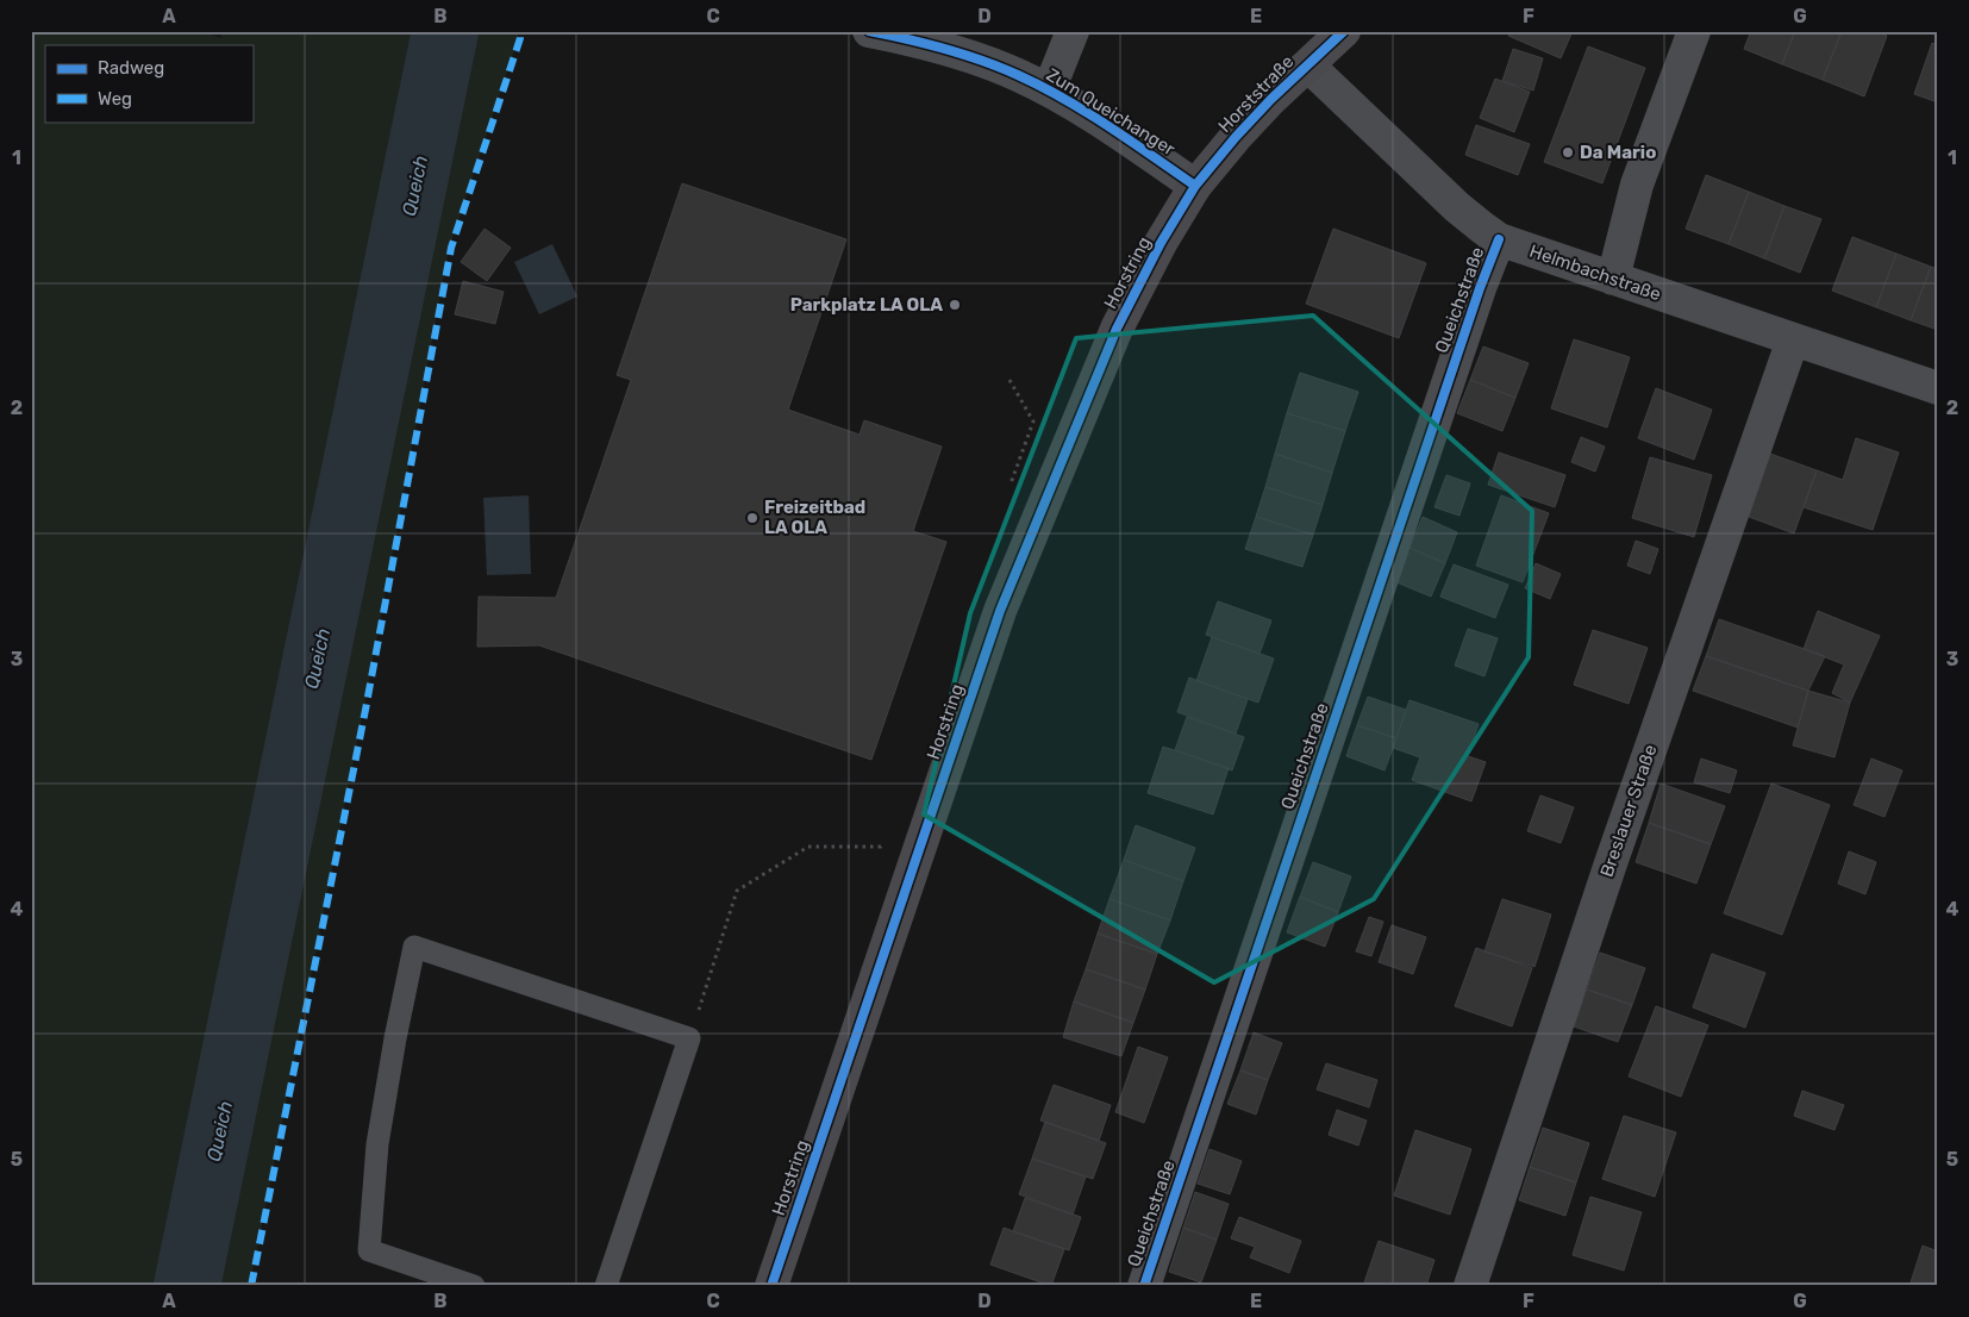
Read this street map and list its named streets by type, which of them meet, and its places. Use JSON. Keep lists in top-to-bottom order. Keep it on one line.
{"streets":{"street":["Horststraße","Zum Queichanger","Horstring","Helmbachstraße","Queichstraße","Breslauer Straße"]},"crossings":[["Horststraße","Zum Queichanger"],["Horststraße","Horstring"],["Horststraße","Helmbachstraße"],["Zum Queichanger","Horstring"],["Helmbachstraße","Queichstraße"],["Helmbachstraße","Breslauer Straße"]],"water":["Queich"],"places":["Da Mario","Parkplatz LA OLA","Freizeitbad LA OLA"],"legend":["Radweg","Weg"],"grid":{"columns":["A","B","C","D","E","F","G"],"rows":["1","2","3","4","5"]}}
